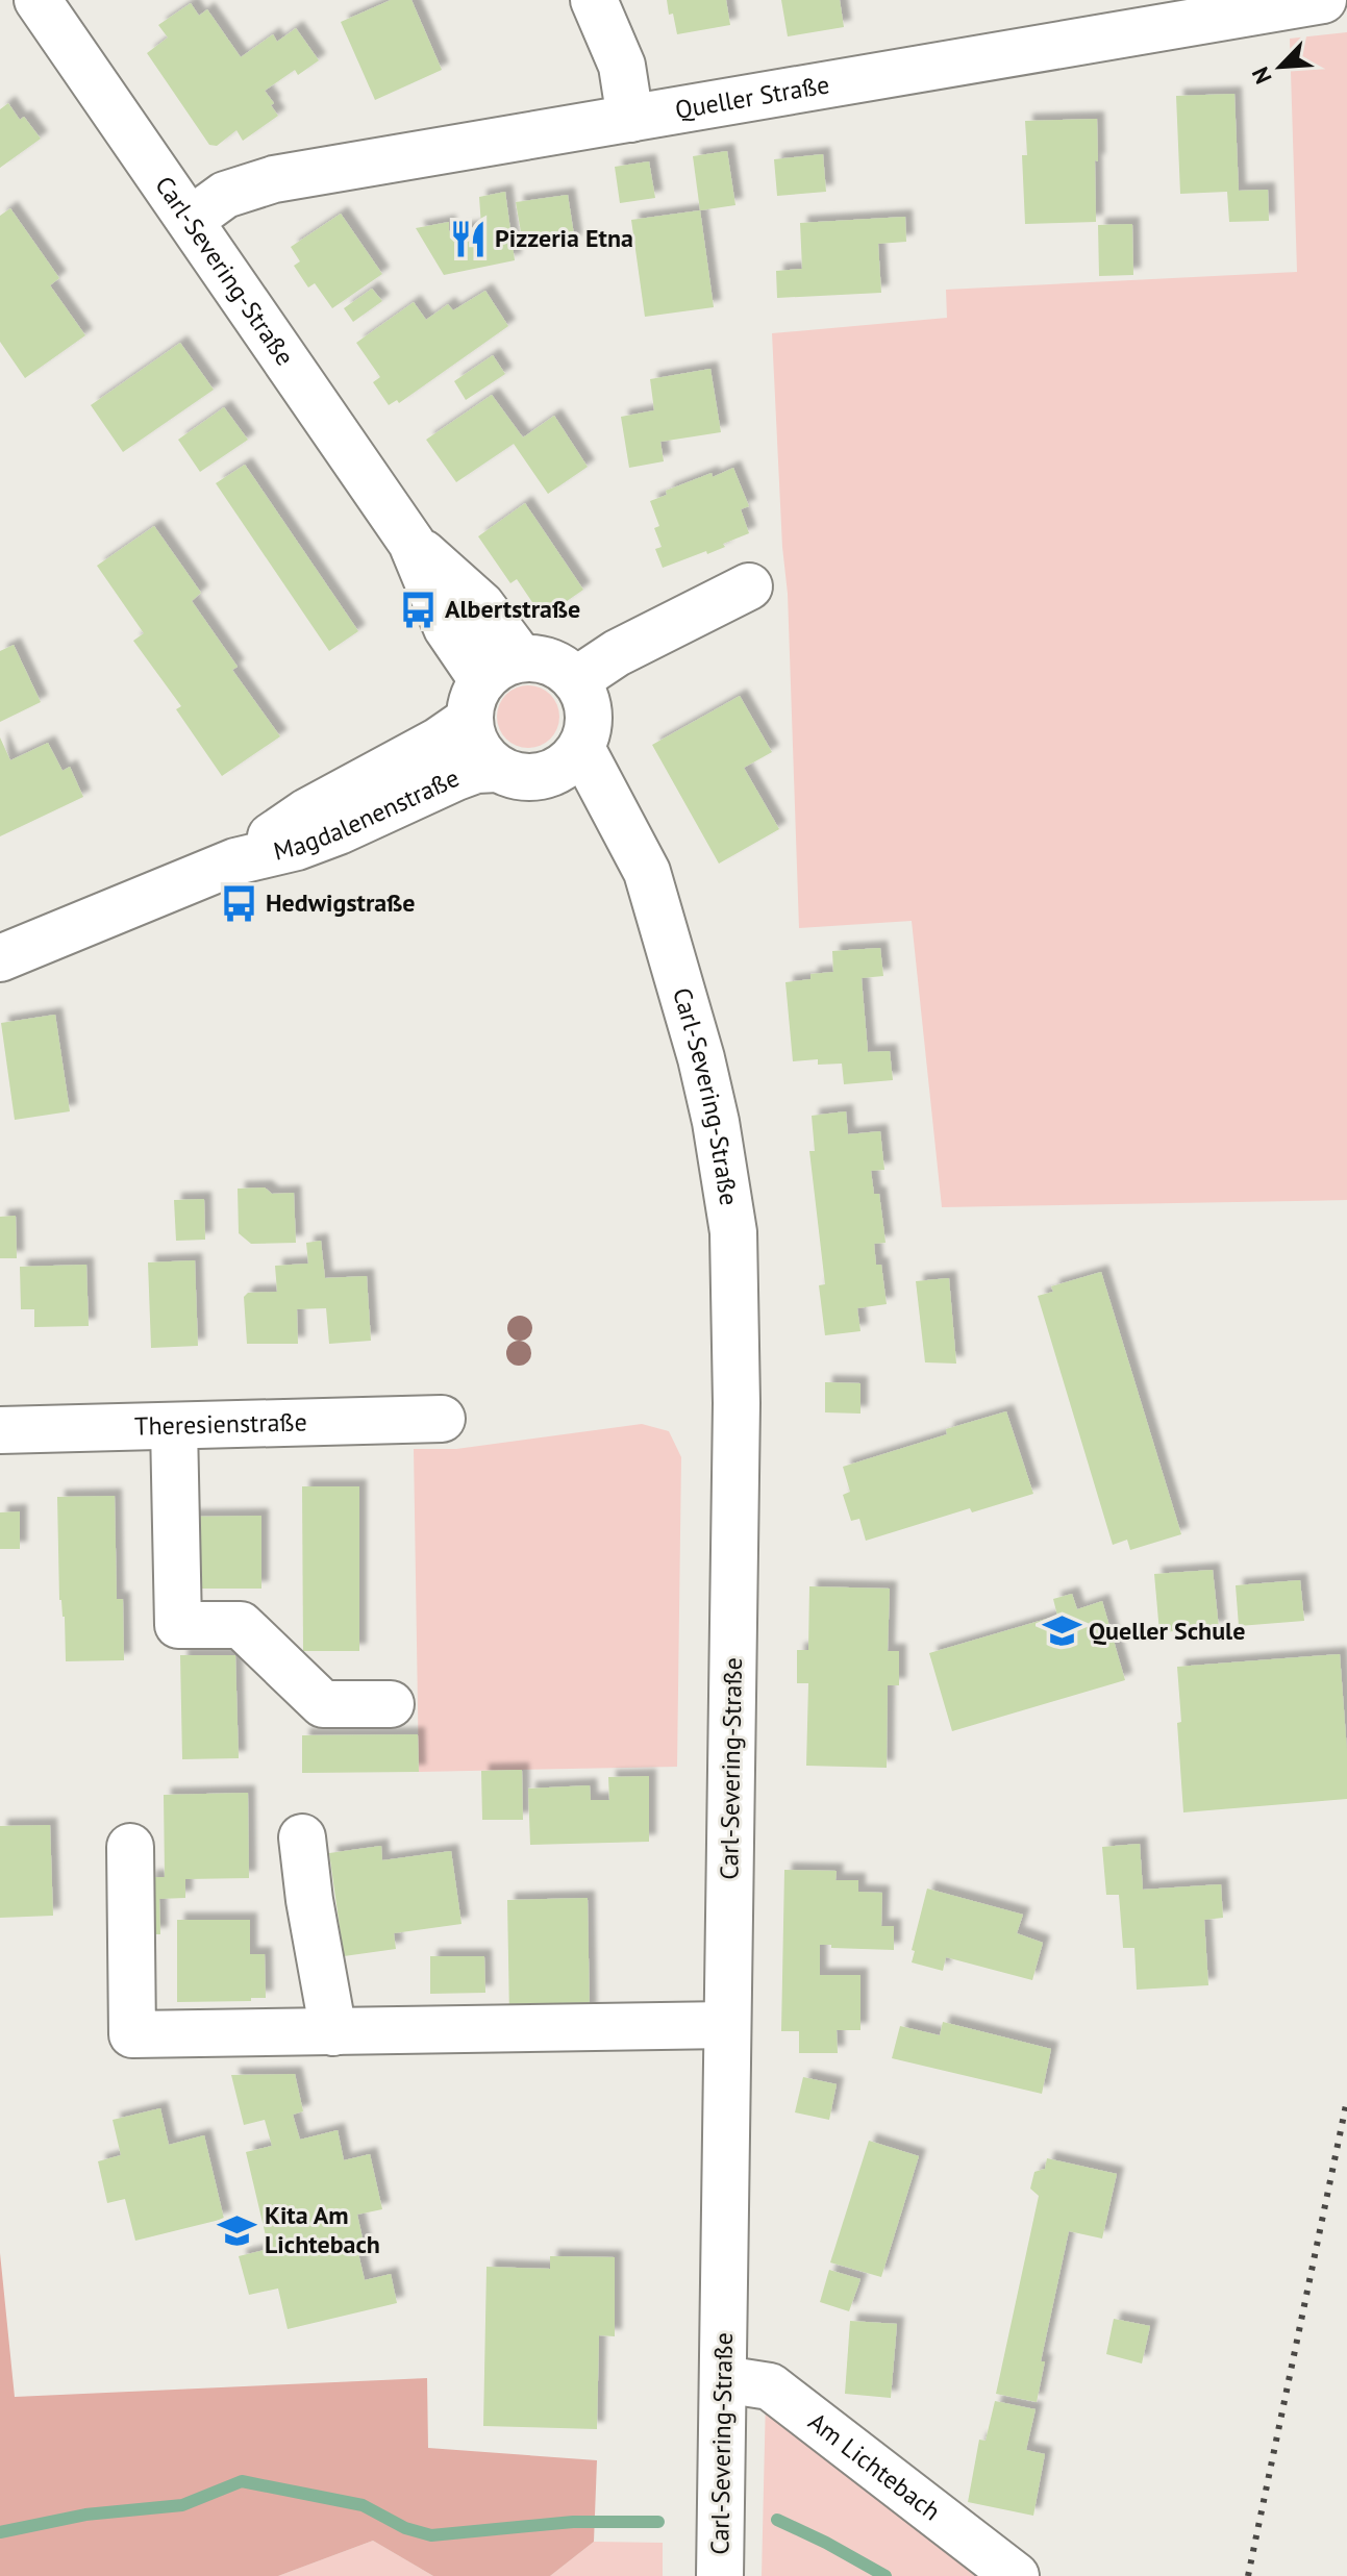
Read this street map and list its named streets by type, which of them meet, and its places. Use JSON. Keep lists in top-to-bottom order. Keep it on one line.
{"streets":{"street":["Queller Straße","Carl-Severing-Straße","Magdalenenstraße","Theresienstraße","Am Lichtebach"]},"crossings":[["Queller Straße","Carl-Severing-Straße"],["Carl-Severing-Straße","Magdalenenstraße"],["Carl-Severing-Straße","Am Lichtebach"]],"places":{"restaurant":["Pizzeria Etna"],"bus stop":["Albertstraße","Hedwigstraße"],"school or university":["Queller Schule","Kita Am Lichtebach"]},"north":"bottom left"}
